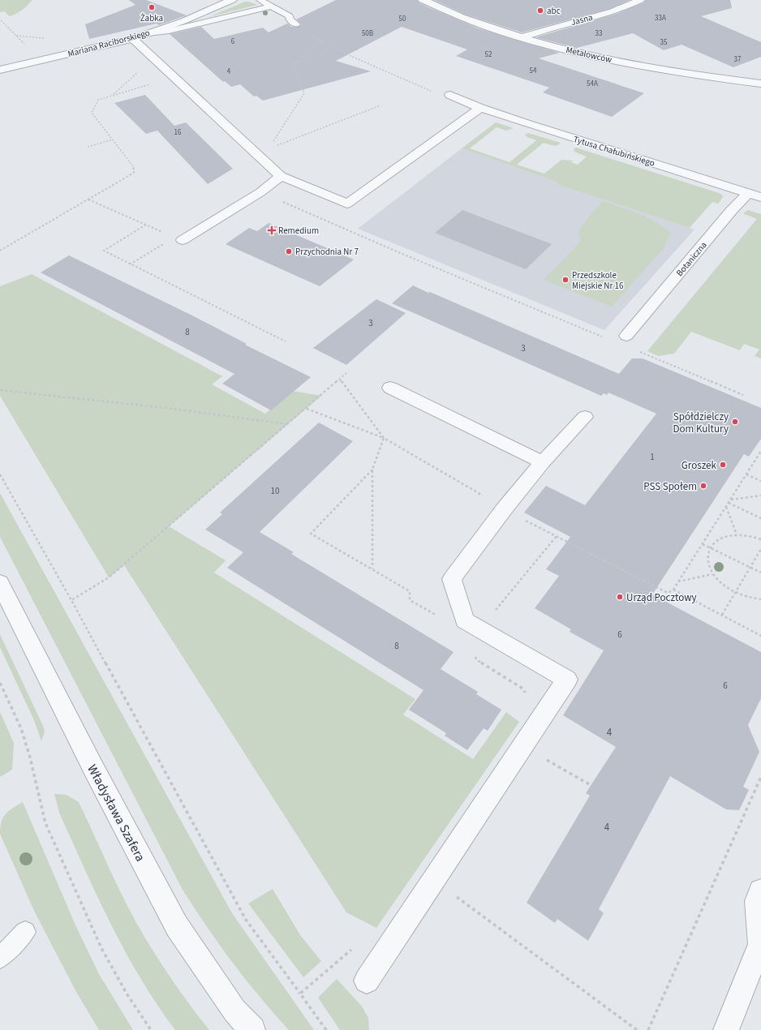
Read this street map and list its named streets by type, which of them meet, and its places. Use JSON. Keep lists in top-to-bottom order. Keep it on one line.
{"streets":{"street":["Jasna","Mariana Raciborskiego","Metalowców","Tytusa Chałubińskiego","Botaniczna","Władysława Szafera"]},"crossings":[["Jasna","Metalowców"],["Tytusa Chałubińskiego","Botaniczna"]],"places":{"other":["Żabka","abc","Przychodnia Nr 7","Przedszkole Miejskie Nr 16","Spółdzielczy Dom Kultury","Groszek","PSS Społem","Urząd Pocztowy"],"health":["Remedium"]},"house_numbers":["33A","50","50B","33","6","35","52","37","54","4","54A","16","3","8","3","1","10","6","8","6","4","4"]}
